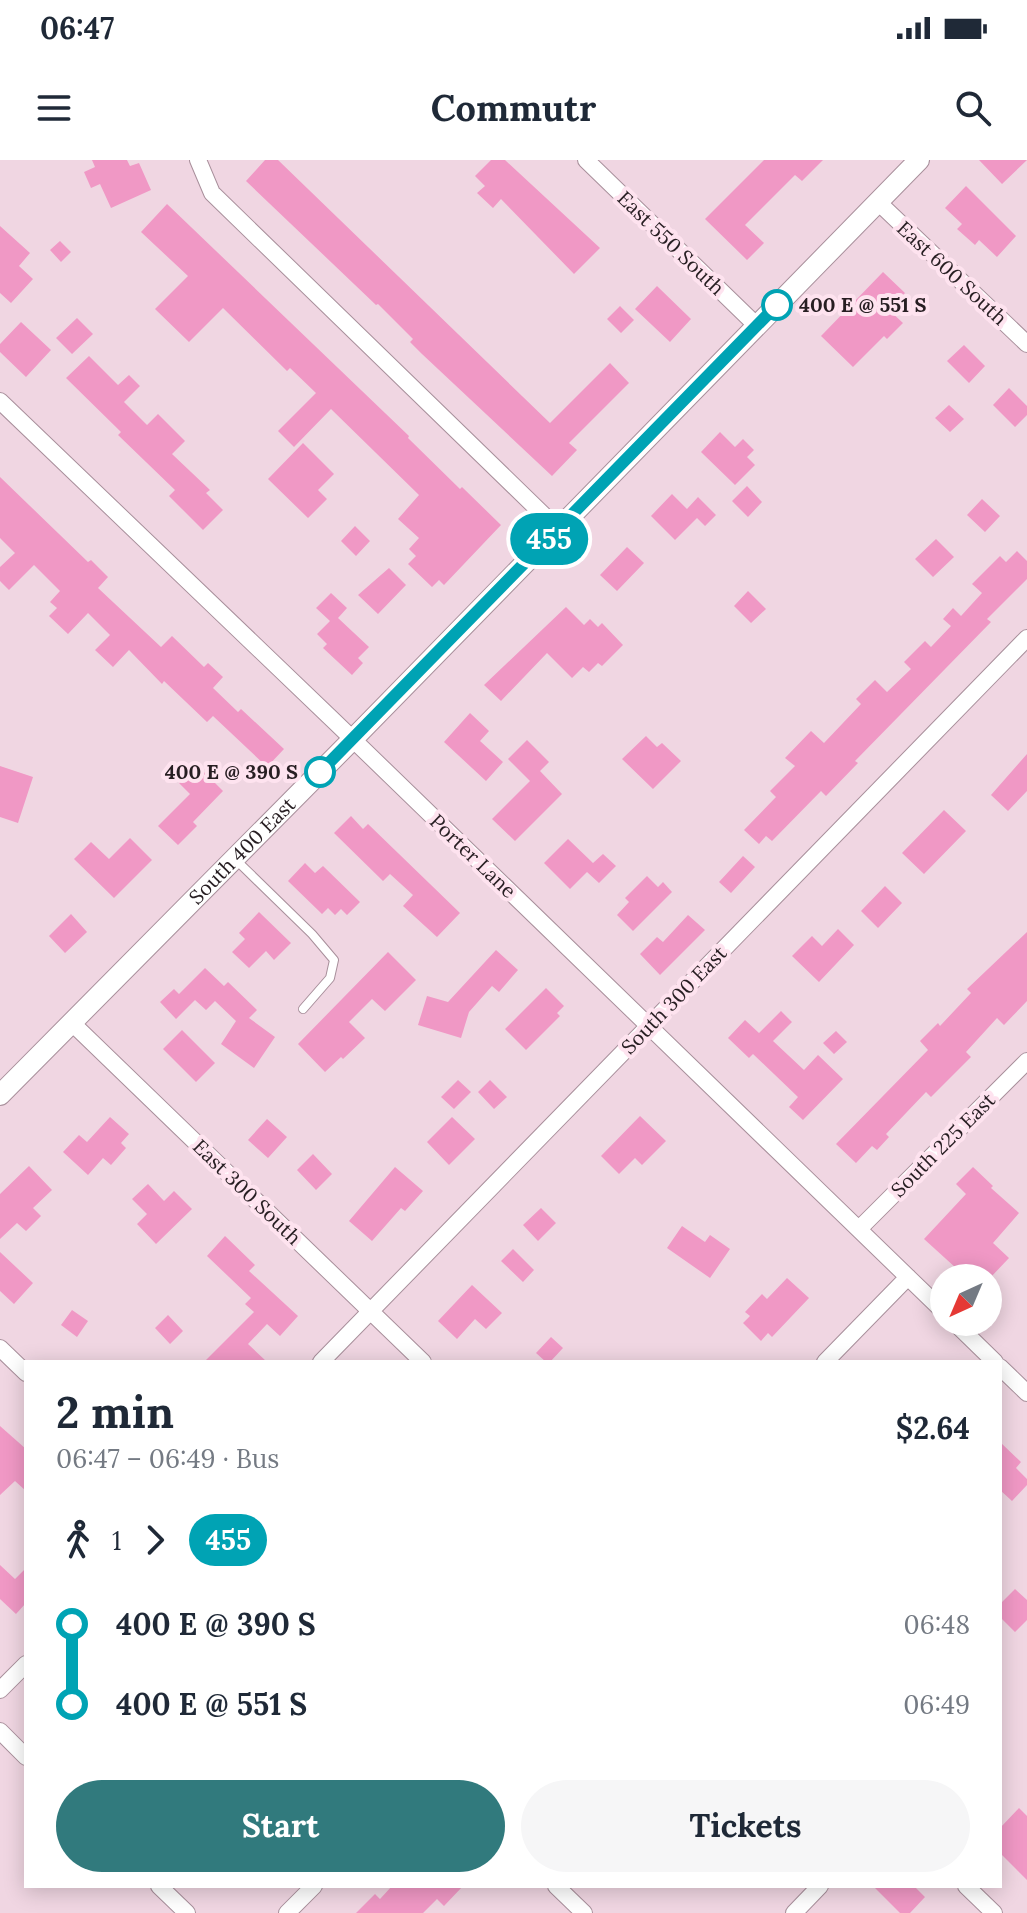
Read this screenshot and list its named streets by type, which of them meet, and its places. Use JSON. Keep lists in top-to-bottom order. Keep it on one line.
{"streets":{"street":["East 550 South","East 600 South","South 400 East","Porter Lane","South 300 East","South 225 East","East 300 South"]},"crossings":[["East 550 South","South 400 East"],["East 600 South","South 400 East"],["South 400 East","Porter Lane"],["South 400 East","East 300 South"],["Porter Lane","South 300 East"],["Porter Lane","South 225 East"],["South 300 East","East 300 South"]],"places":["400 E @ 551 S","400 E @ 390 S"],"lines":["bus line 455"],"north":"bottom left","page":{"status":"06:47","header":"Commutr","on_map":"455","heading":["2 min","06:47 – 06:49 · Bus","$2.64"],"legs":["1","455"],"list":[{"name":"400 E @ 390 S","value":"06:48"},{"name":"400 E @ 551 S","value":"06:49"}],"buttons":["Start","Tickets"]}}
